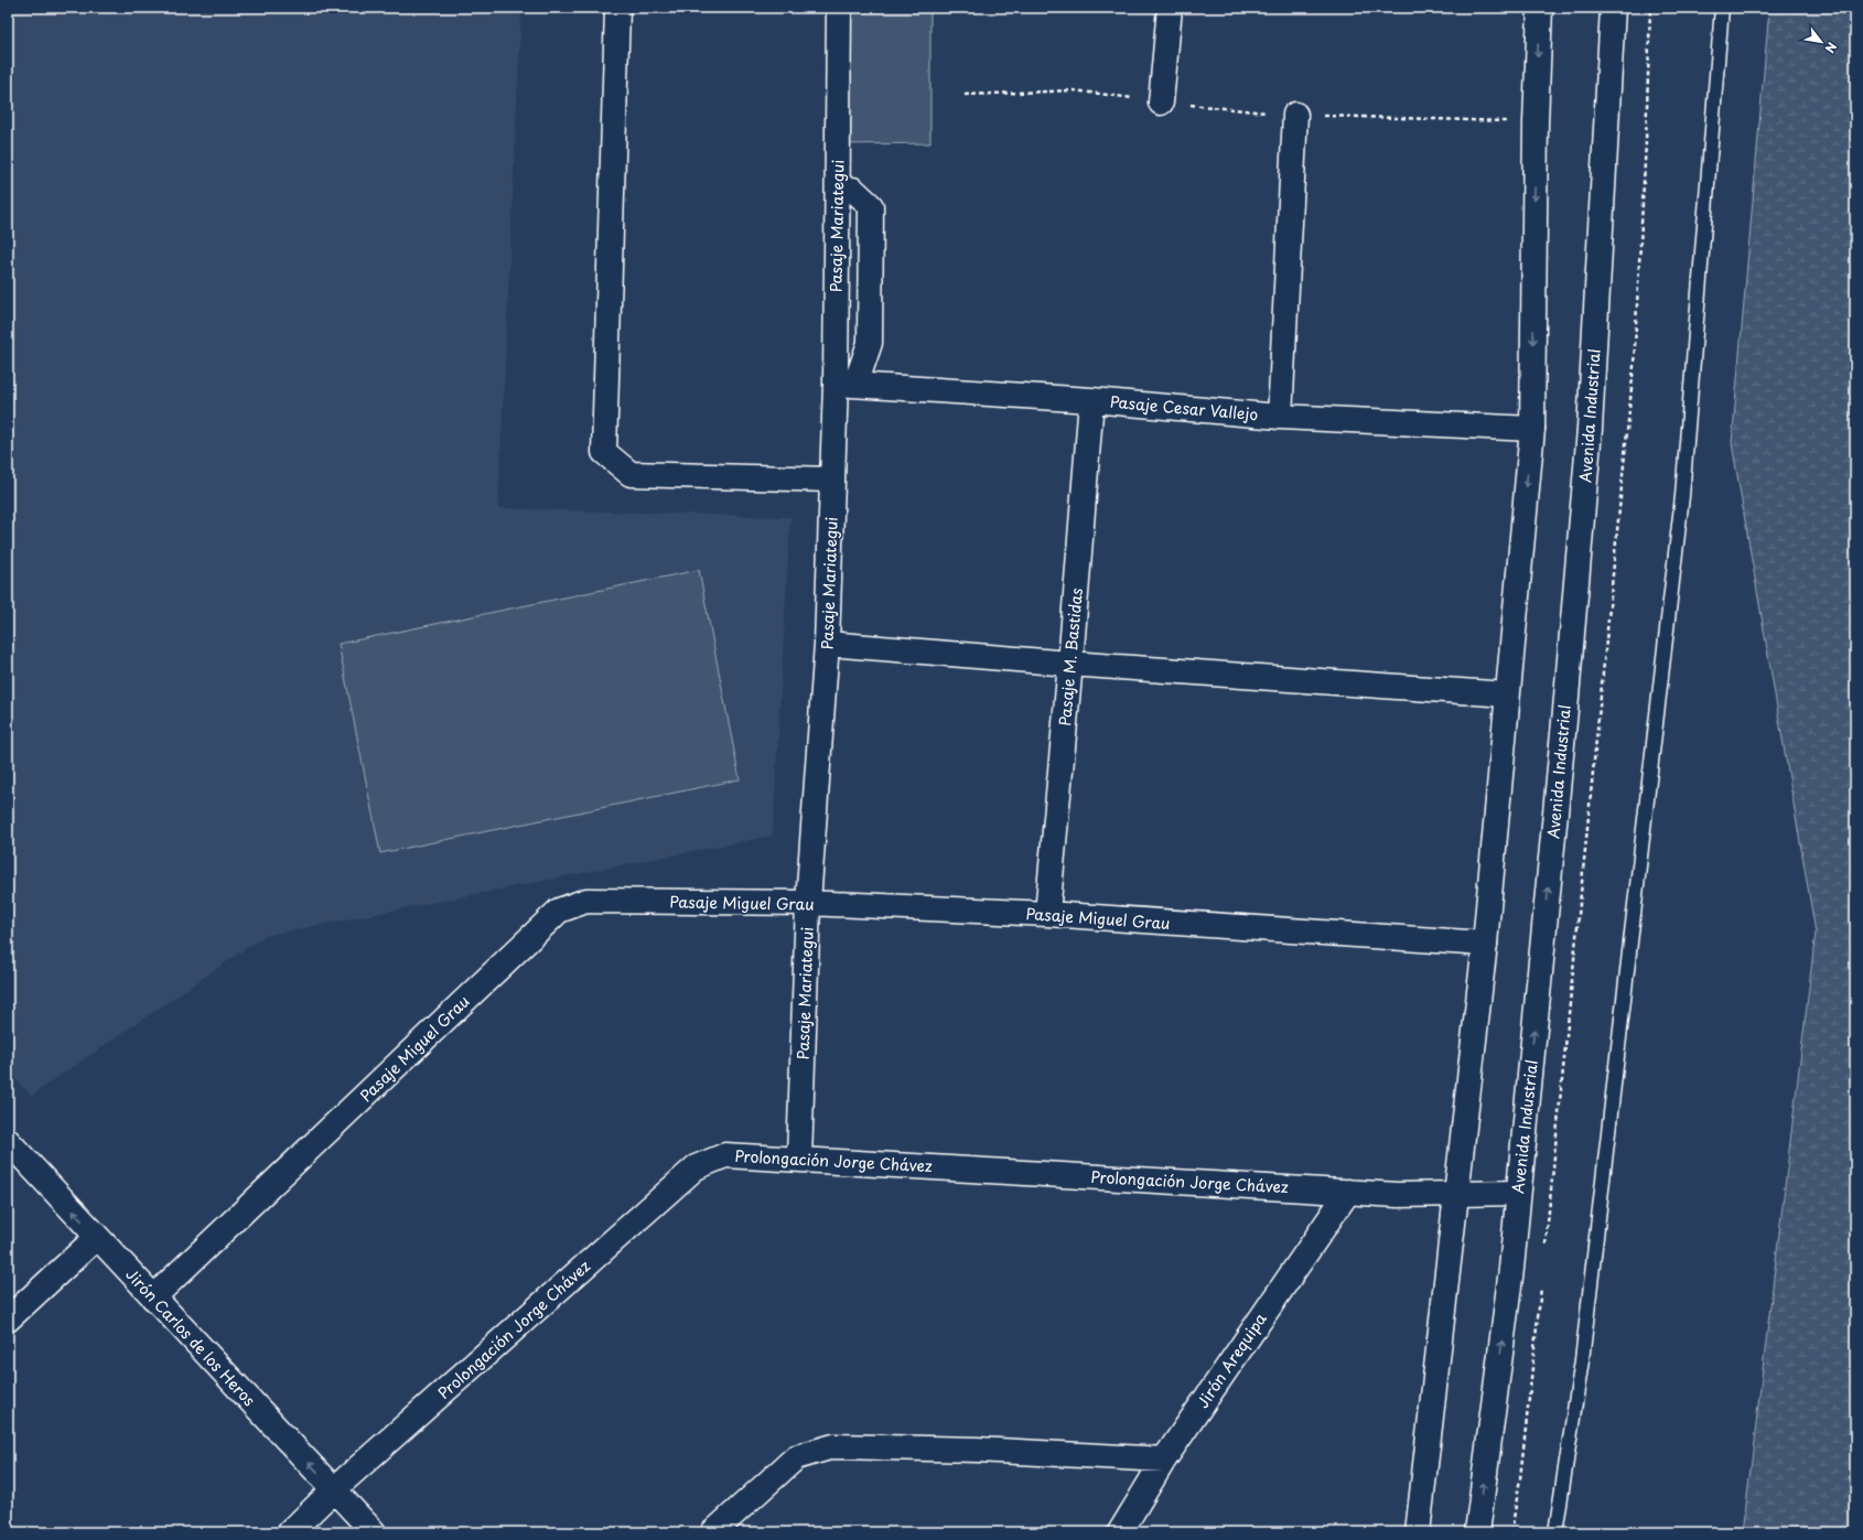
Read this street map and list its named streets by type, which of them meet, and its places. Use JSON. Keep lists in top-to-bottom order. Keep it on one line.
{"streets":{"street":["Pasaje Mariategui","Pasaje Cesar Vallejo","Avenida Industrial","Pasaje M. Bastidas","Pasaje Miguel Grau","Prolongación Jorge Chávez","Jirón Carlos de los Heros","Jirón Arequipa"]},"crossings":[["Pasaje Mariategui","Pasaje Cesar Vallejo"],["Pasaje Mariategui","Pasaje Miguel Grau"],["Pasaje Mariategui","Prolongación Jorge Chávez"],["Pasaje Cesar Vallejo","Pasaje M. Bastidas"],["Avenida Industrial","Prolongación Jorge Chávez"],["Pasaje M. Bastidas","Pasaje Miguel Grau"],["Pasaje Miguel Grau","Jirón Carlos de los Heros"],["Prolongación Jorge Chávez","Jirón Carlos de los Heros"],["Prolongación Jorge Chávez","Jirón Arequipa"]],"one_way":["Jirón Carlos de los Heros"],"north":"bottom right"}
